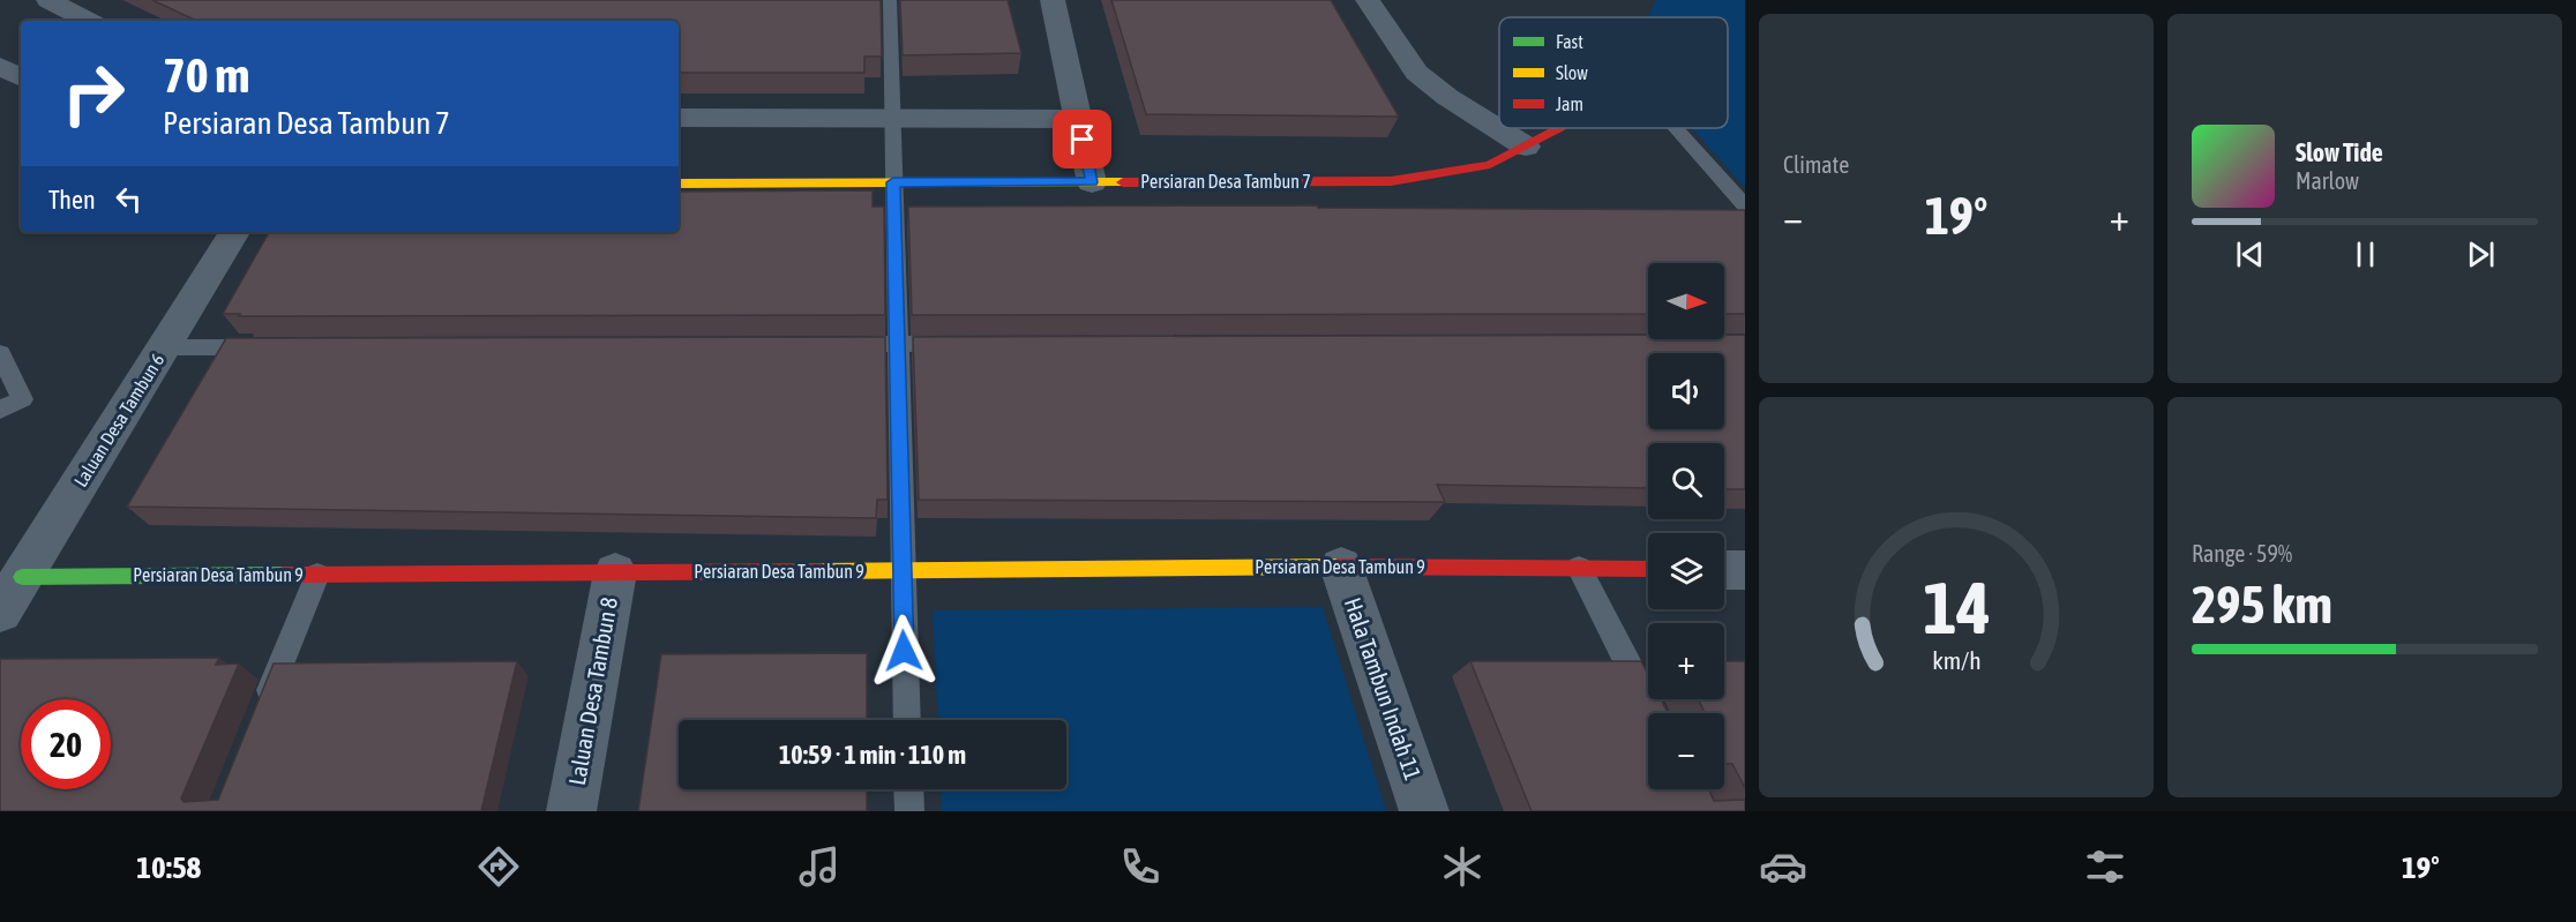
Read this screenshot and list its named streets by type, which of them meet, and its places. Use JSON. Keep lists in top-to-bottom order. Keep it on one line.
{"streets":{"street":["Persiaran Desa Tambun 7","Laluan Desa Tambun 6","Persiaran Desa Tambun 9","Hala Tambun Indah 11","Laluan Desa Tambun 8"]},"crossings":[["Laluan Desa Tambun 6","Persiaran Desa Tambun 9"],["Persiaran Desa Tambun 9","Hala Tambun Indah 11"],["Persiaran Desa Tambun 9","Laluan Desa Tambun 8"]],"legend":["Fast","Slow","Jam"],"north":"right","page":{"tile":["Climate",["Range · 59%","295 km"]],"turn":["70 m","Persiaran Desa Tambun 7"],"song":["Slow Tide","Marlow"],"then":"Then","heat":["−","19°","+"],"map_buttons":["+","−"],"limit":"20","trip":"10:59 · 1 min · 110 m","tabs":["10:58","19°"],"gauge":["14","km/h"]}}
